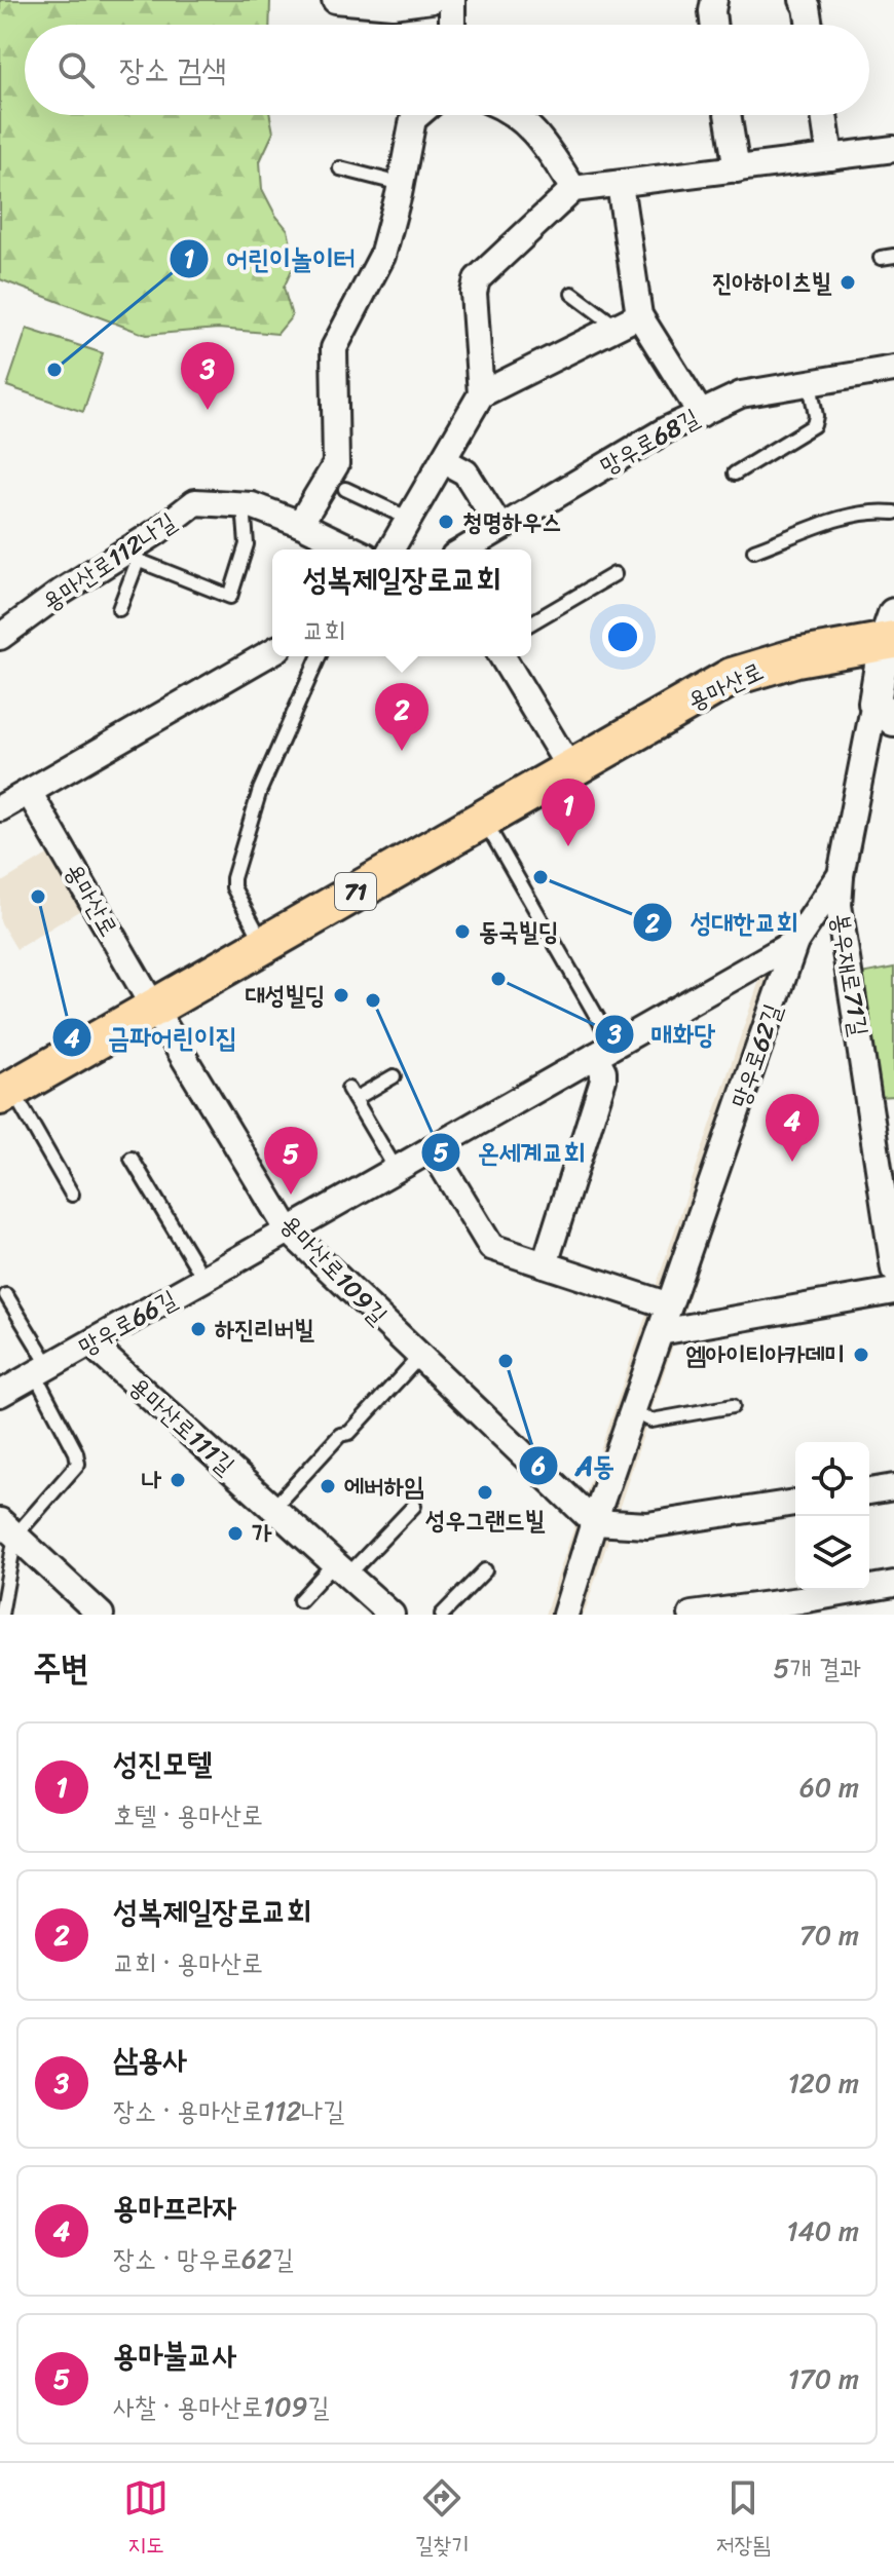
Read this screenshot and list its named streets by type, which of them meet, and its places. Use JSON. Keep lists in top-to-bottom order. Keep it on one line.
{"streets":{"main road":["용마산로","71"],"street":["망우로68길","용마산로112나길","봉우재로71길","망우로62길","용마산로109길","망우로66길","용마산로111길"]},"crossings":[["용마산로","용마산로109길"],["봉우재로71길","망우로62길"],["망우로62길","용마산로109길"],["망우로62길","망우로66길"],["용마산로109길","망우로66길"],["망우로66길","용마산로111길"]],"places":["진아하이츠빌","어린이놀이터","청명하우스","성대한교회","금파어린이집","동국빌딩","매화당","대성빌딩","온세계교회","하진리버빌","엠아이티아카데미","A동","나","에버하임","성우그랜드빌","가"],"page":{"search":"장소 검색","pins":["3","2","1","4","5"],"popup":["성복제일장로교회","교회"],"heading":["주변","5개 결과"],"list":[{"mark":"1","name":"성진모텔","note":"호텔 · 용마산로","value":"60 m"},{"mark":"2","name":"성복제일장로교회","note":"교회 · 용마산로","value":"70 m"},{"mark":"3","name":"삼용사","note":"장소 · 용마산로112나길","value":"120 m"},{"mark":"4","name":"용마프라자","note":"장소 · 망우로62길","value":"140 m"},{"mark":"5","name":"용마불교사","note":"사찰 · 용마산로109길","value":"170 m"}],"nav":["지도","길찾기","저장됨"]}}
